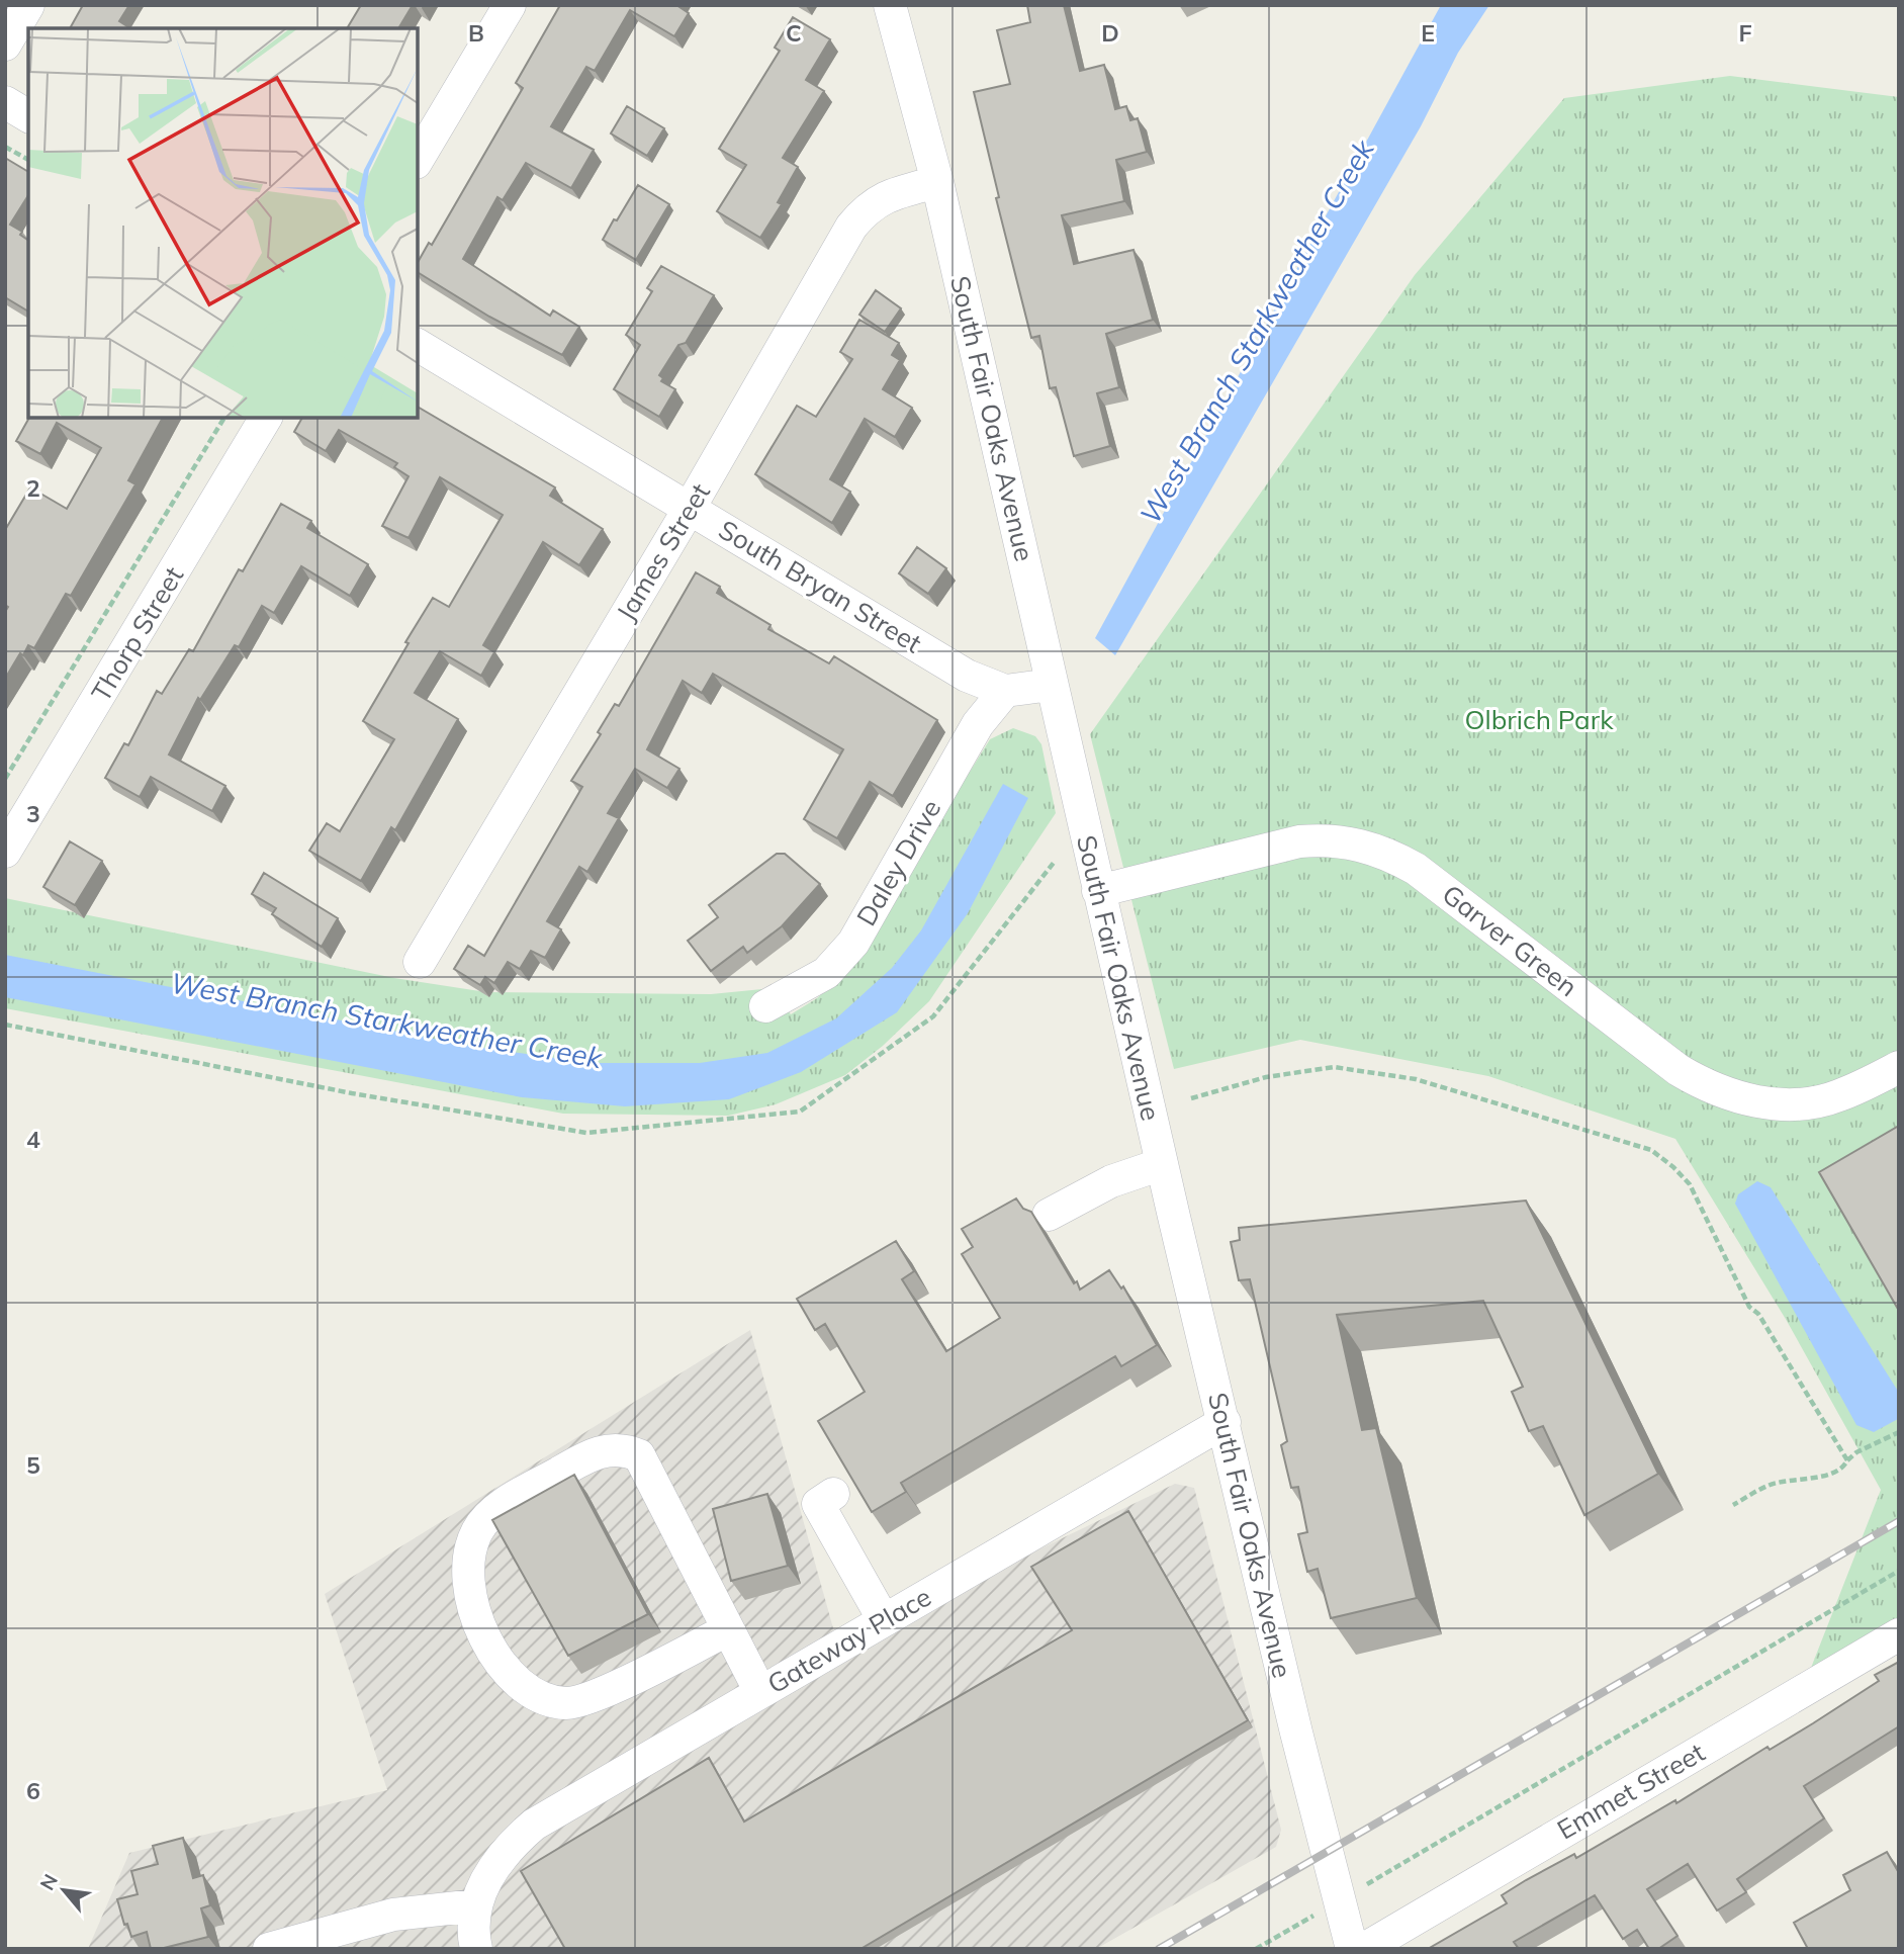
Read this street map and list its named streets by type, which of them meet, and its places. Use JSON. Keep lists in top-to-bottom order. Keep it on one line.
{"streets":{"street":["South Fair Oaks Avenue","James Street","South Bryan Street","Thorp Street","Daley Drive","Garver Green","Gateway Place","Emmet Street"]},"crossings":[["South Fair Oaks Avenue","James Street"],["South Fair Oaks Avenue","South Bryan Street"],["South Fair Oaks Avenue","Garver Green"],["South Fair Oaks Avenue","Gateway Place"],["James Street","South Bryan Street"],["South Bryan Street","Daley Drive"]],"water":["West Branch Starkweather Creek"],"parks":["Olbrich Park"],"north":"top left","grid":{"columns":["B","C","D","E","F"],"rows":["2","3","4","5","6"]}}
